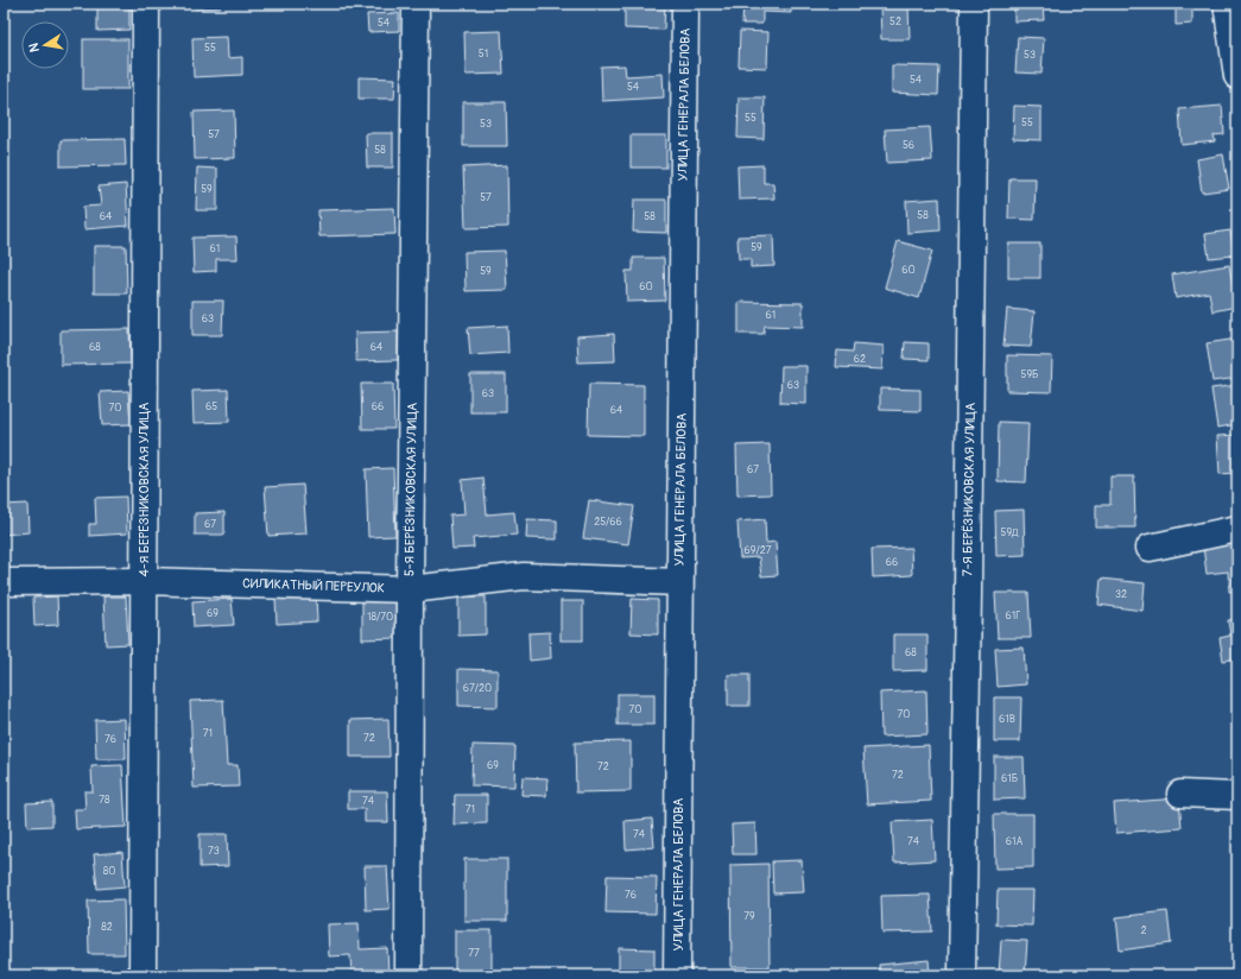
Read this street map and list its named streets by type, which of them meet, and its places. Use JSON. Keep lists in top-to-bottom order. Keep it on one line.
{"streets":{"street":["УЛИЦА ГЕНЕРАЛА БЕЛОВА","4-Я БЕРЁЗНИКОВСКАЯ УЛИЦА","5-Я БЕРЁЗНИКОВСКАЯ УЛИЦА","7-Я БЕРЁЗНИКОВСКАЯ УЛИЦА","СИЛИКАТНЫЙ ПЕРЕУЛОК"]},"crossings":[["УЛИЦА ГЕНЕРАЛА БЕЛОВА","СИЛИКАТНЫЙ ПЕРЕУЛОК"],["4-Я БЕРЁЗНИКОВСКАЯ УЛИЦА","СИЛИКАТНЫЙ ПЕРЕУЛОК"],["5-Я БЕРЁЗНИКОВСКАЯ УЛИЦА","СИЛИКАТНЫЙ ПЕРЕУЛОК"]],"house_numbers":["52","54","55","51","53","54","54","55","55","53","57","56","58","59","57","58","64","58","59","61","60","59","60","61","63","68","64","62","59Б","63","63","65","66","70","64","67","25/66","67","59Д","69/27","66","32","69","61Г","18/70","68","67/20","70","70","61В","71","72","76","69","72","72","61Б","78","74","71","74","74","61А","73","80","76","79","82","2","77"],"north":"left"}
